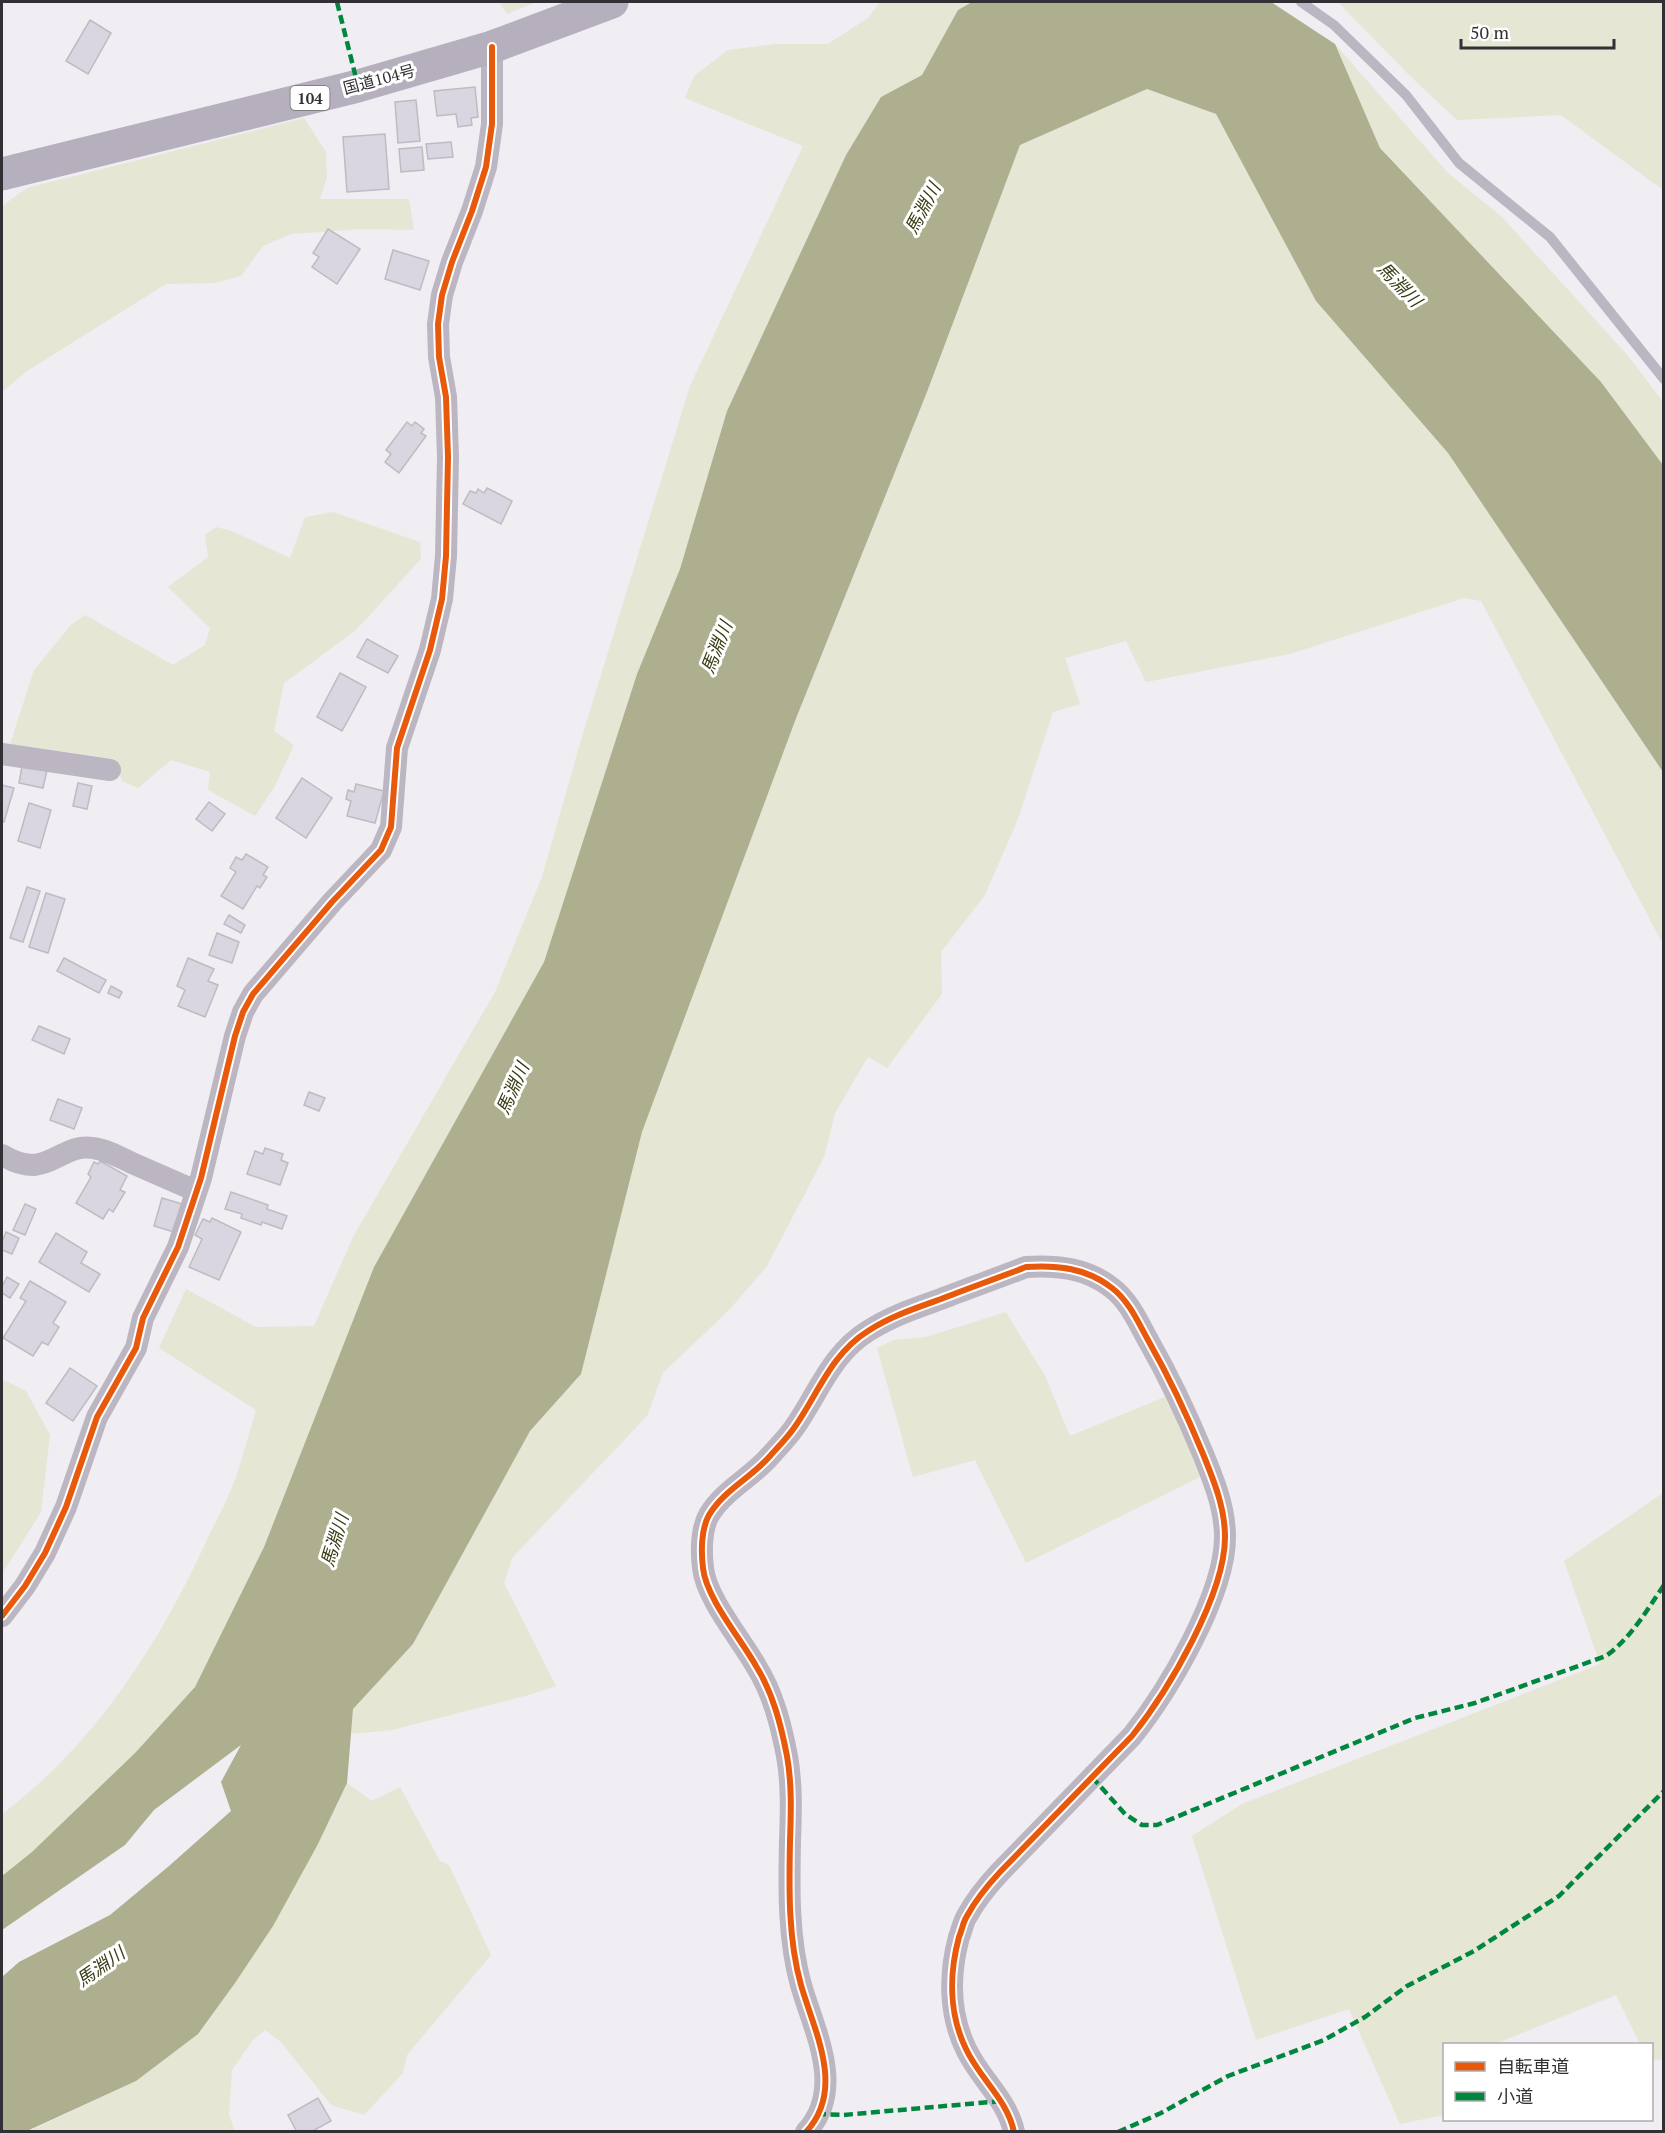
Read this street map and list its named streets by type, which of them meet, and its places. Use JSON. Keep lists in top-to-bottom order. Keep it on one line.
{"streets":{"highway":["国道104号","104"]},"water":["馬淵川"],"legend":["自転車道","小道"],"scale_bar":"50 m"}
